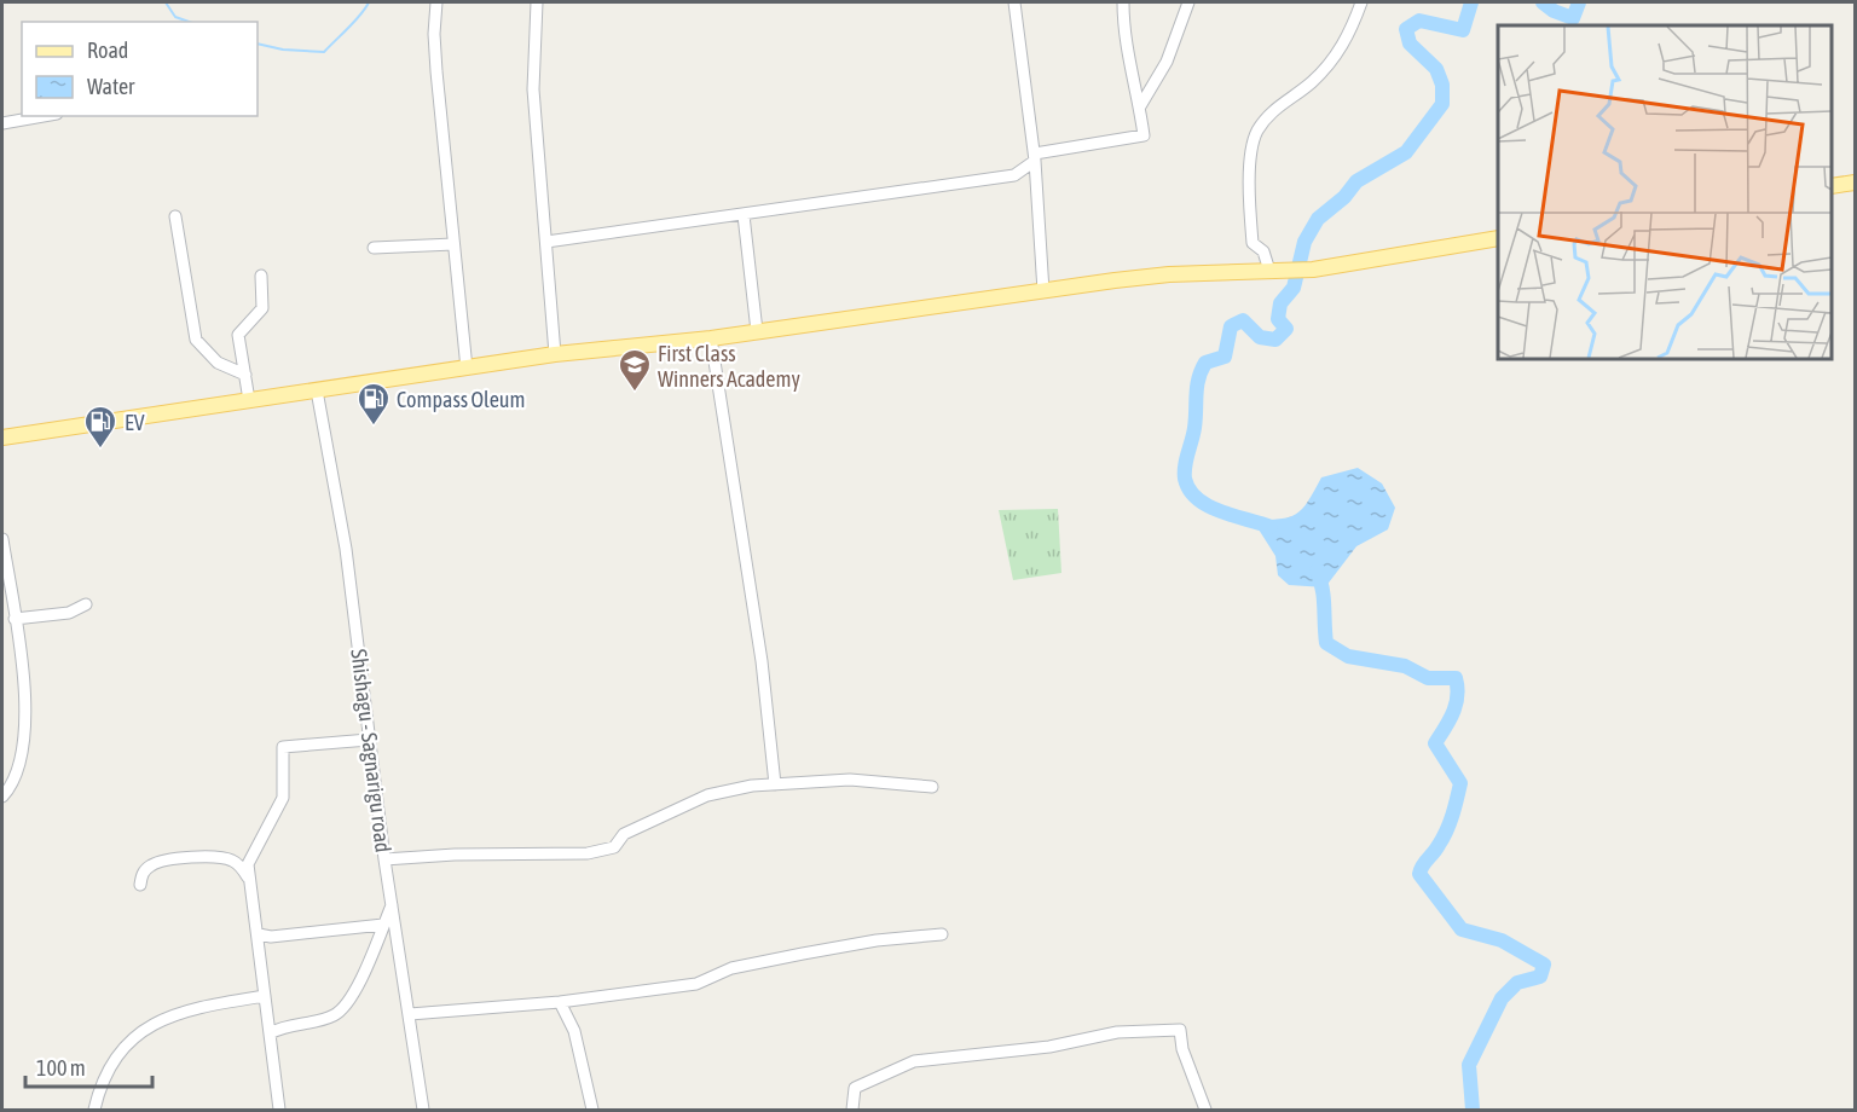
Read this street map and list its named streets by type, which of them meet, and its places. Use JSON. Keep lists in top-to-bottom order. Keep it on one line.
{"streets":{"street":["Shishagu - Sagnarigu road"]},"places":{"school or university":["First Class Winners Academy"],"fuel station":["Compass Oleum","EV"]},"legend":["Road","Water"],"scale_bar":"100 m"}
